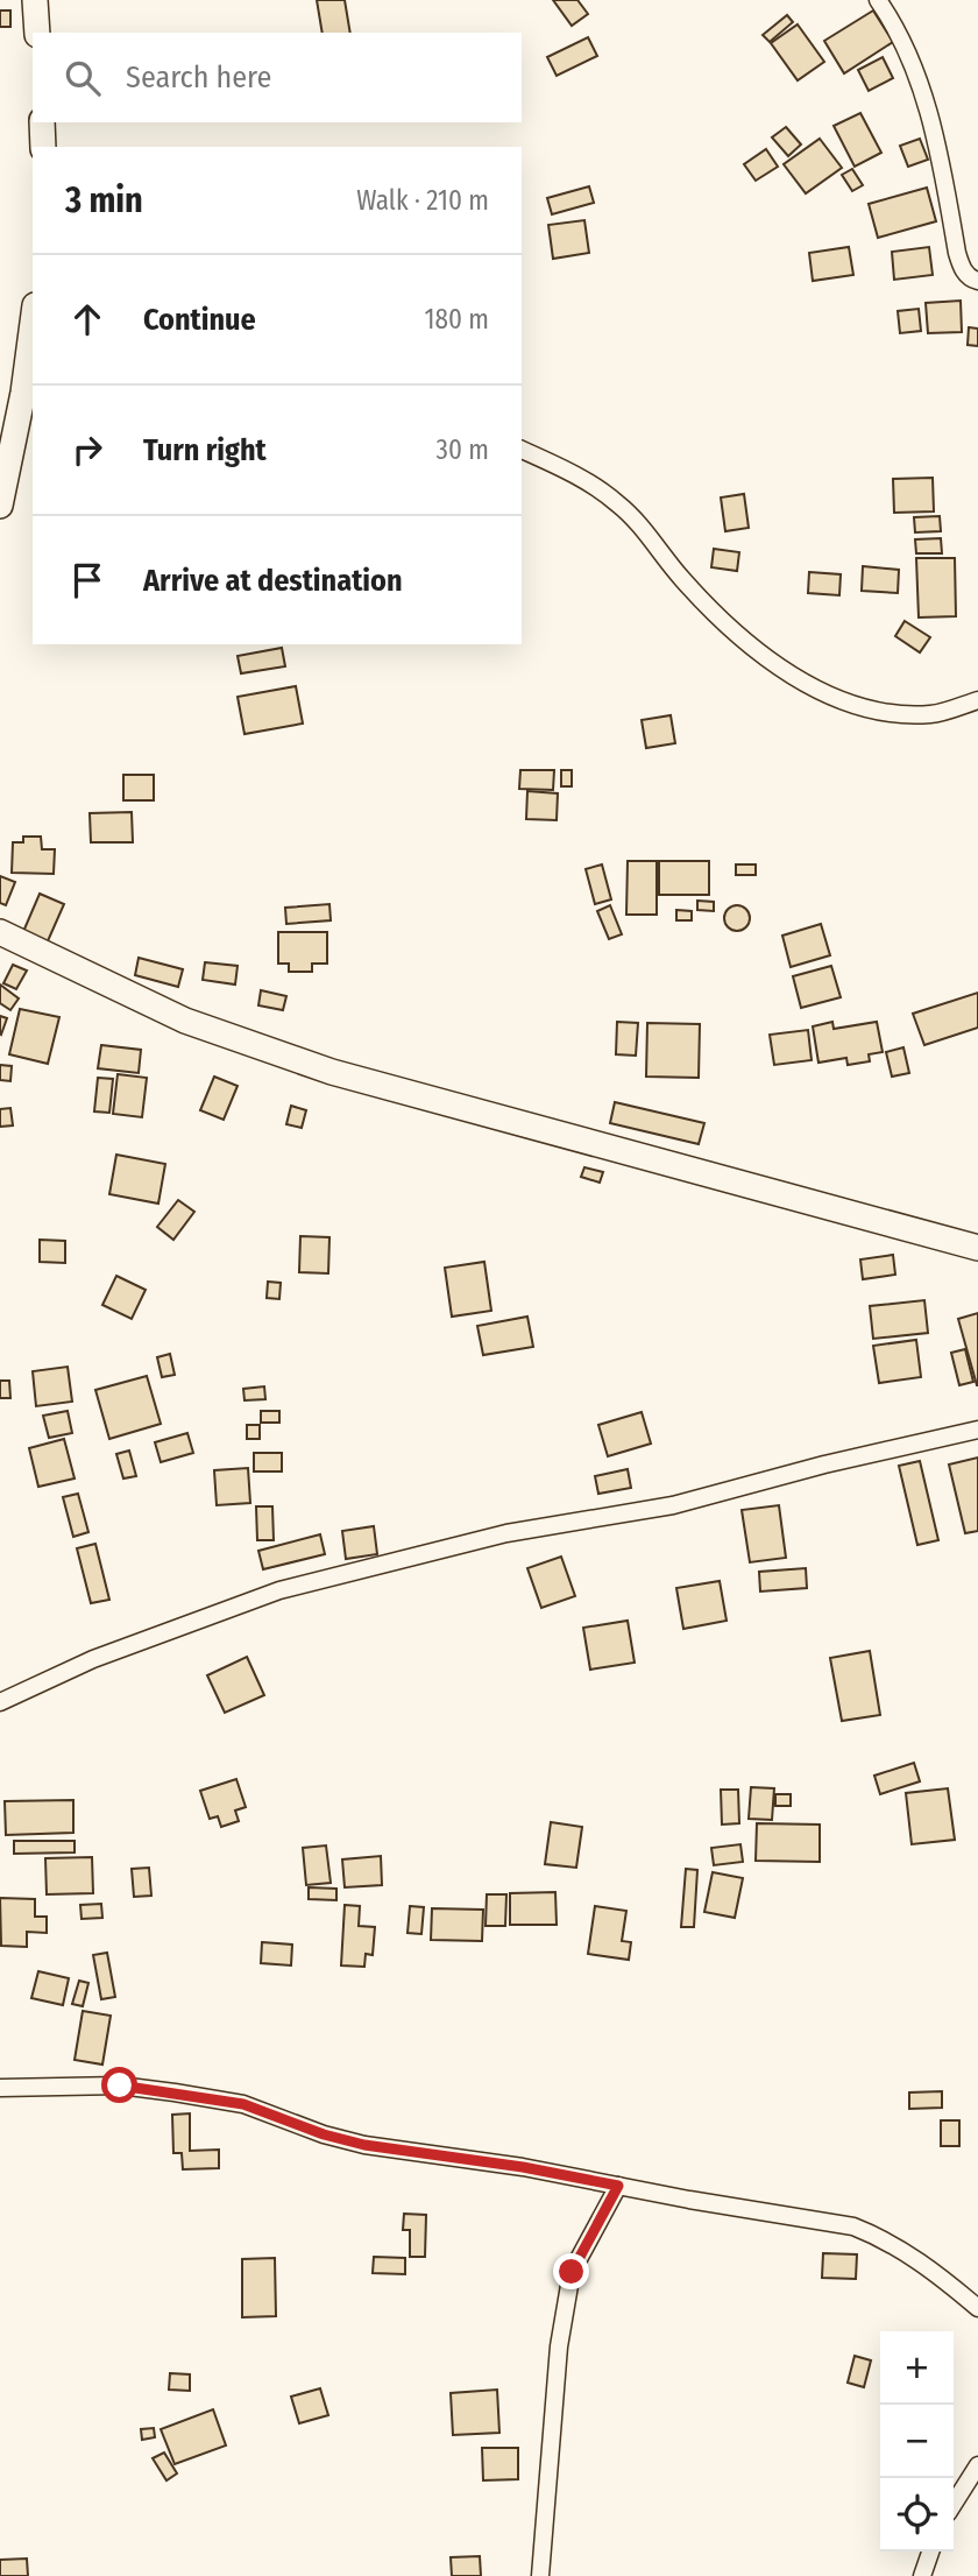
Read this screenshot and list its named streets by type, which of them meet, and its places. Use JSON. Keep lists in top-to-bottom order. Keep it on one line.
{"page":{"search":"Search here","heading":["3 min","Walk · 210 m"],"list":[["Continue","180 m"],["Turn right","30 m"],"Arrive at destination"],"map_buttons":["+","−"]}}
